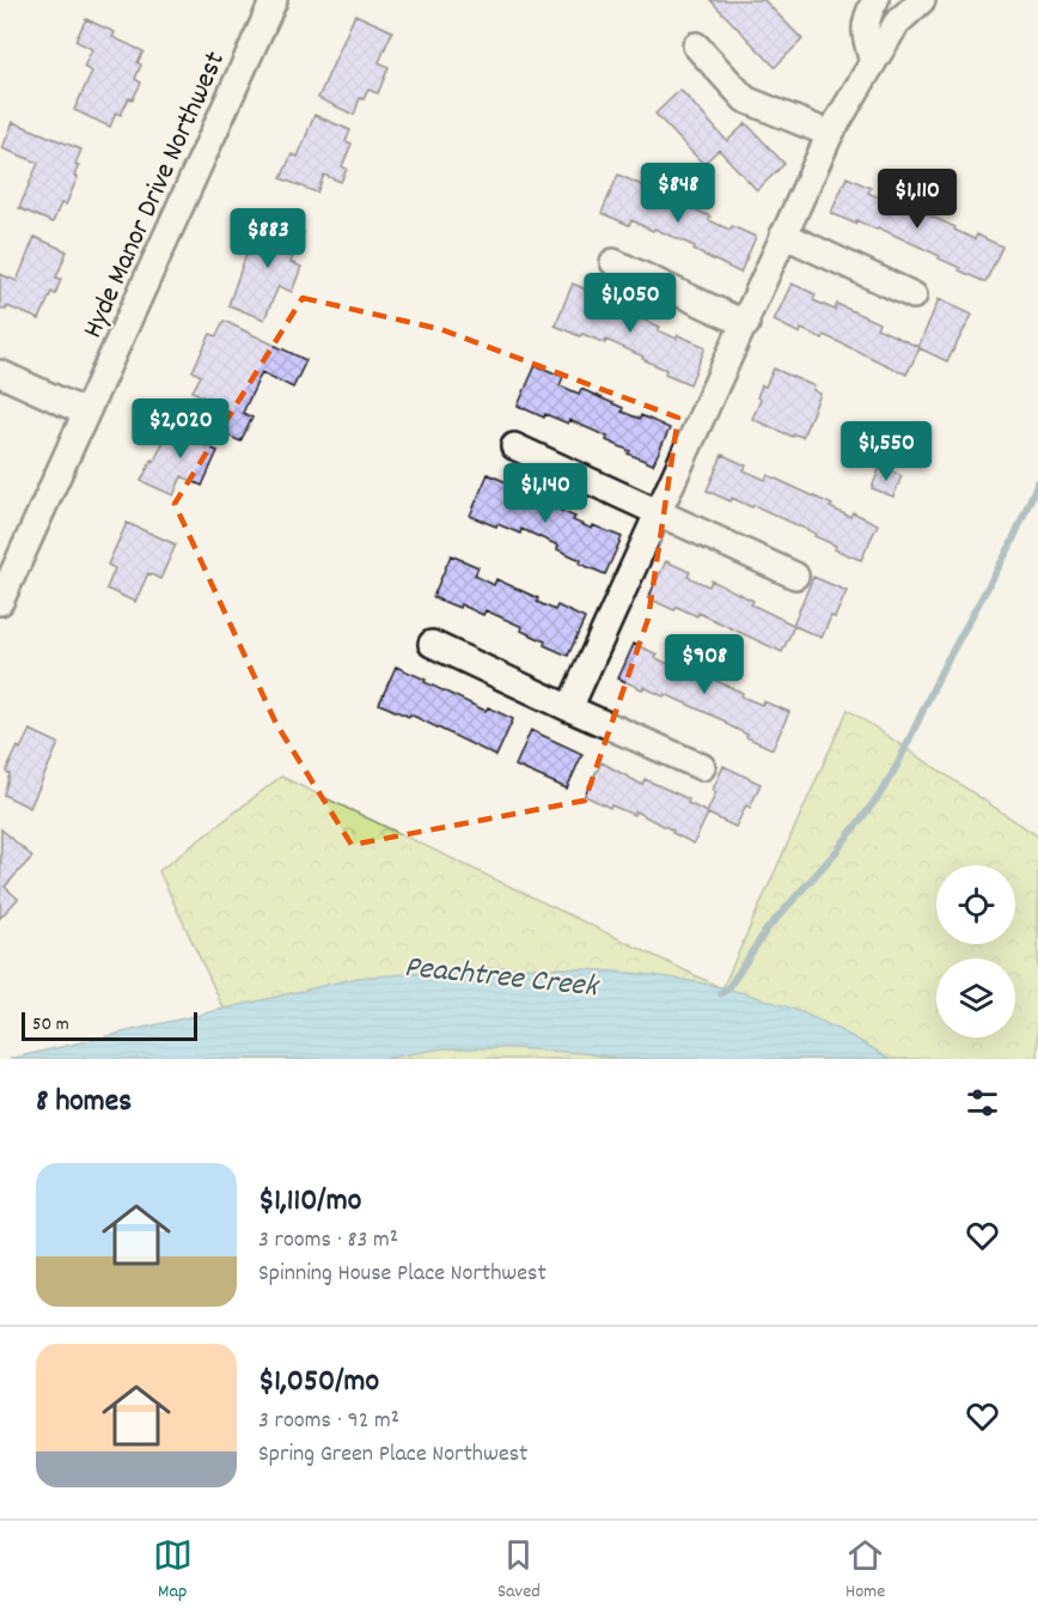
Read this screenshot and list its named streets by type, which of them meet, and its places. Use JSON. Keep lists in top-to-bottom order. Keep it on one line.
{"streets":{"street":["Hyde Manor Drive Northwest"]},"water":["Peachtree Creek"],"scale_bar":"50 m","page":{"price":["$848","$1,110","$883","$1,050","$2,020","$1,550","$1,140","$908"],"scale":"50 m","heading":"8 homes","list":[{"name":"$1,110/mo","note":"3 rooms · 83 m² · Spinning House Place Northwest"},{"name":"$1,050/mo","note":"3 rooms · 92 m² · Spring Green Place Northwest"}],"tabs":["Map","Saved","Home"]}}
